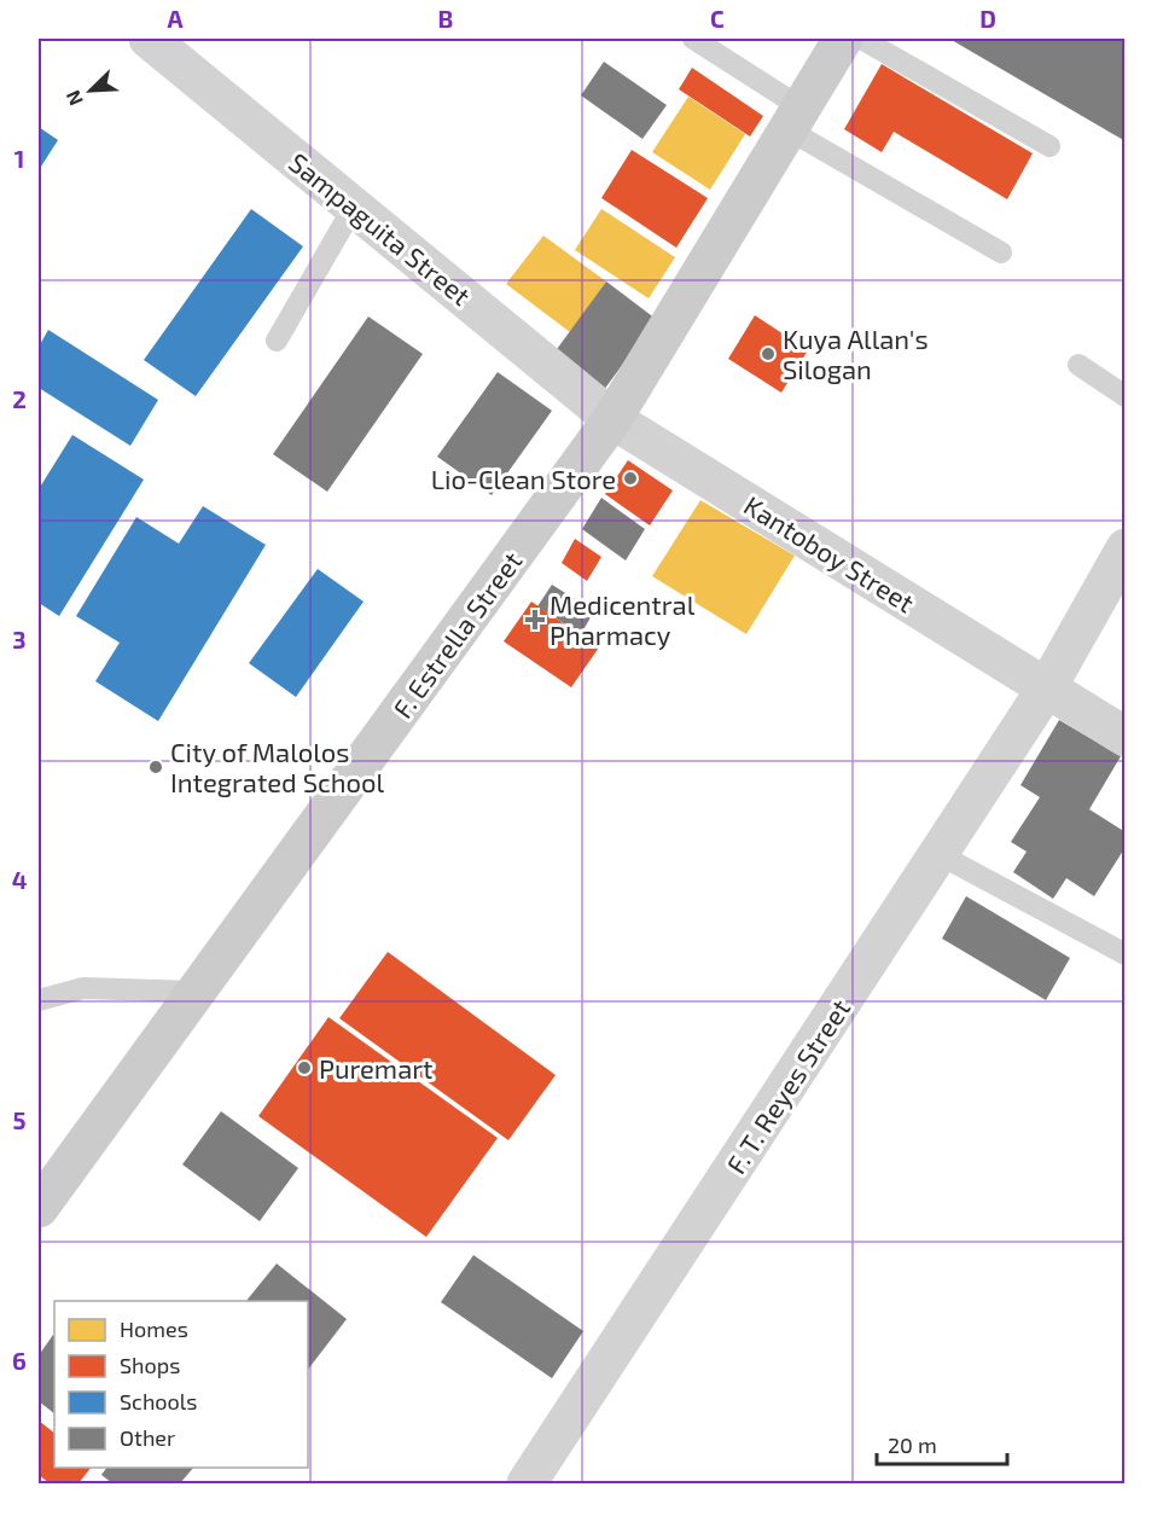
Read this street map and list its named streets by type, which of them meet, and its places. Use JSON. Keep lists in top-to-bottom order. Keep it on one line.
{"streets":{"main road":["F. Estrella Street"],"street":["Sampaguita Street","Kantoboy Street","F. T. Reyes Street"]},"crossings":[["Sampaguita Street","Kantoboy Street"],["Sampaguita Street","F. Estrella Street"],["Kantoboy Street","F. Estrella Street"],["Kantoboy Street","F. T. Reyes Street"]],"places":{"other":["Kuya Allan's Silogan","Lio-Clean Store","City of Malolos Integrated School","Puremart"],"health":["Medicentral Pharmacy"]},"legend":["Homes","Shops","Schools","Other"],"scale_bar":"20 m","north":"bottom left","grid":{"columns":["A","B","C","D"],"rows":["1","2","3","4","5","6"]}}
